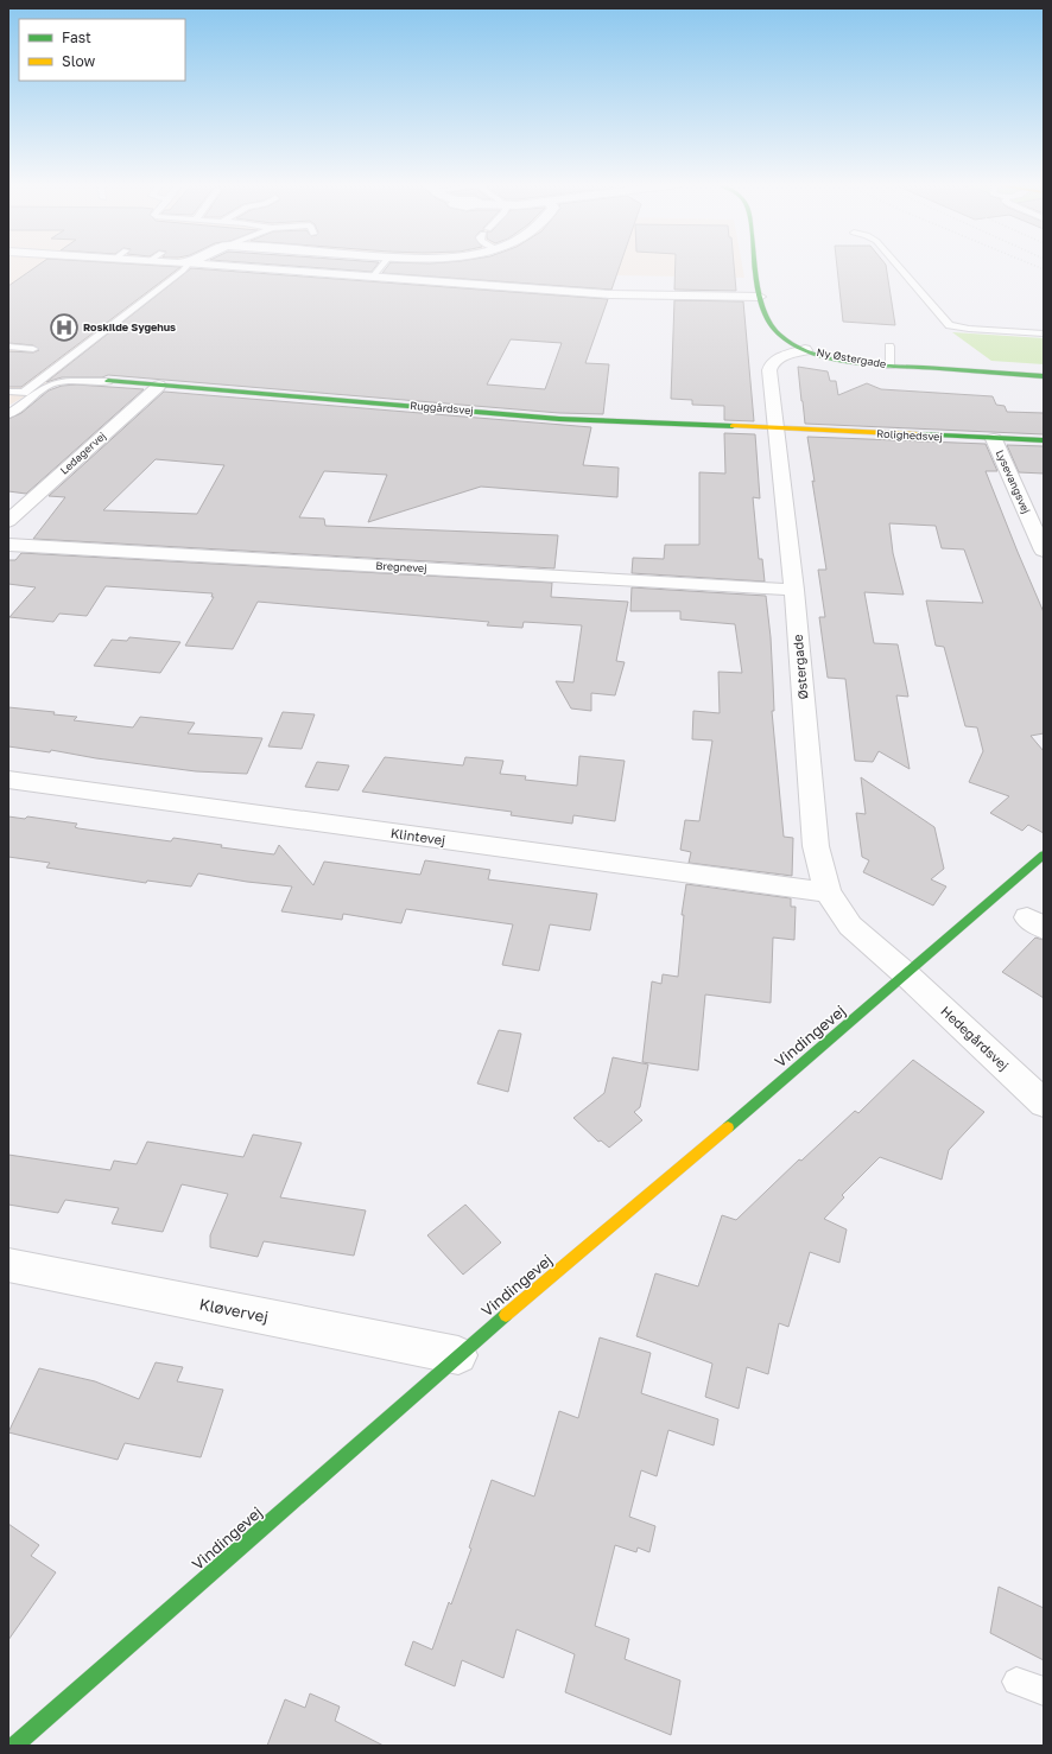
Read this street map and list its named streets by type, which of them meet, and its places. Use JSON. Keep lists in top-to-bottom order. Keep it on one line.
{"streets":{"street":["Ny Østergade","Ruggårdsvej","Rolighedsvej","Ledagervej","Lysevangsvej","Bregnevej","Østergade","Klintevej","Vindingevej","Hedegårdsvej","Kløvervej"]},"crossings":[["Ny Østergade","Østergade"],["Ruggårdsvej","Rolighedsvej"],["Ruggårdsvej","Ledagervej"],["Ruggårdsvej","Østergade"],["Rolighedsvej","Lysevangsvej"],["Rolighedsvej","Østergade"],["Bregnevej","Østergade"],["Østergade","Klintevej"],["Østergade","Vindingevej"],["Østergade","Hedegårdsvej"],["Vindingevej","Hedegårdsvej"],["Vindingevej","Kløvervej"]],"places":{"hospital":["Roskilde Sygehus"]},"legend":["Fast","Slow"]}
